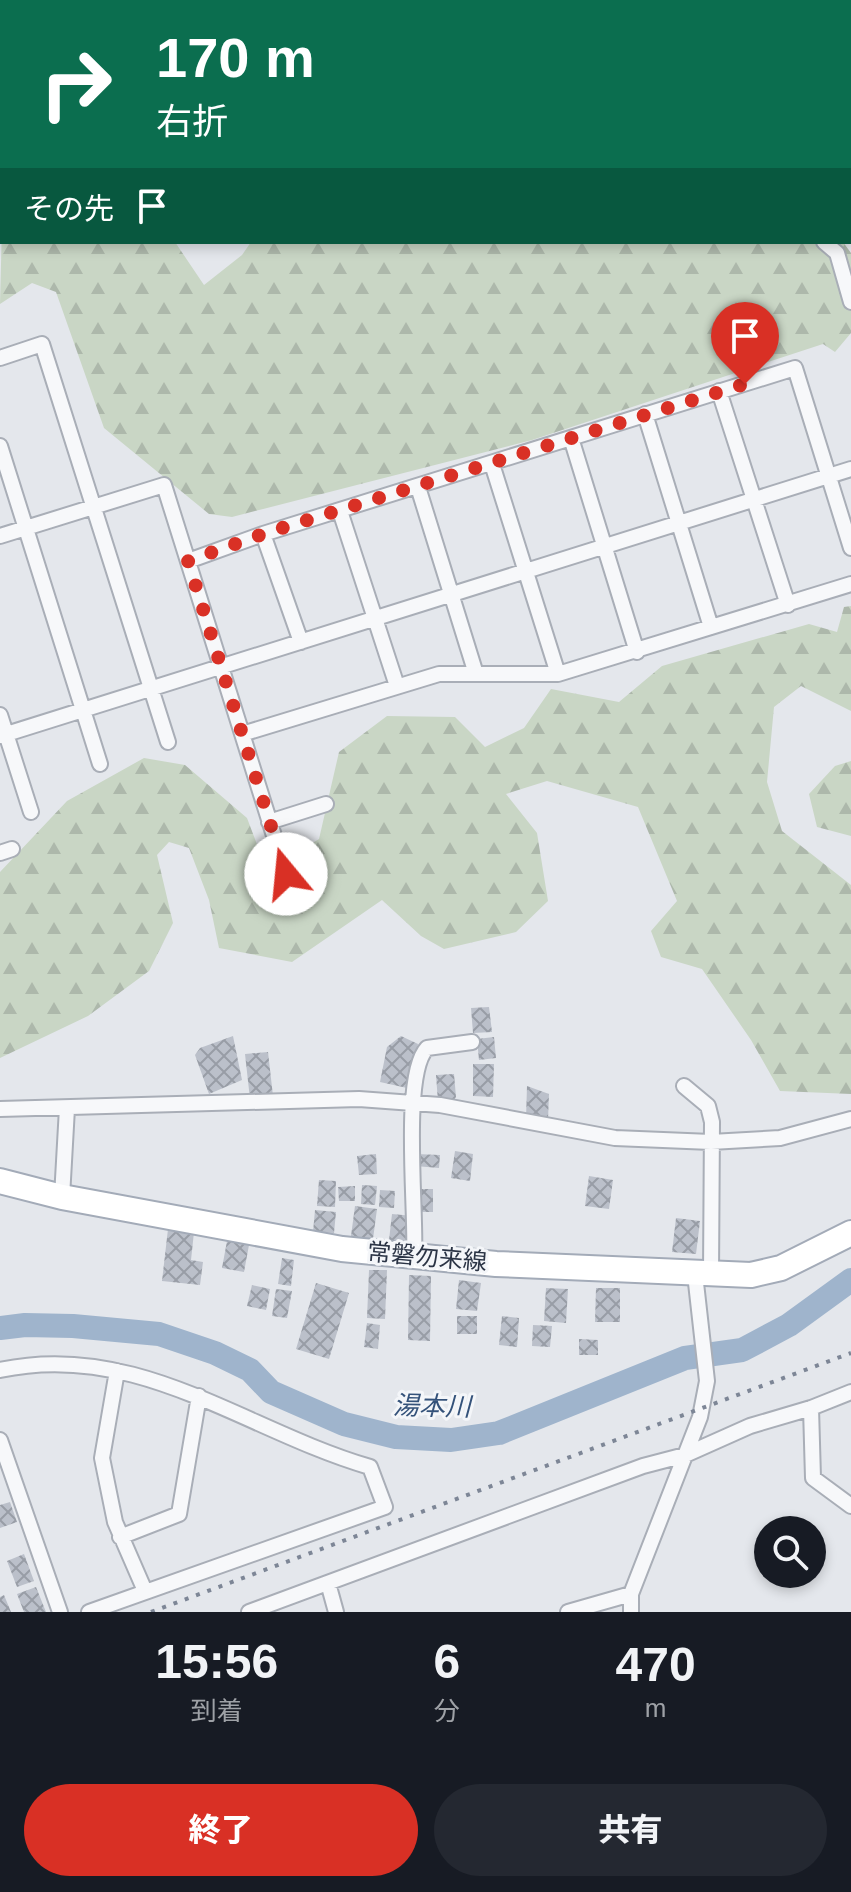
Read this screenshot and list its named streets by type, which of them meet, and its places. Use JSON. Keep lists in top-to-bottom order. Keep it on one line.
{"streets":{"main road":["常磐勿来線"]},"water":["湯本川"],"page":{"turn":["170 m","右折"],"then":"その先","eta":["15:56","到着","6","分","470","m"],"buttons":["終了","共有"]}}
